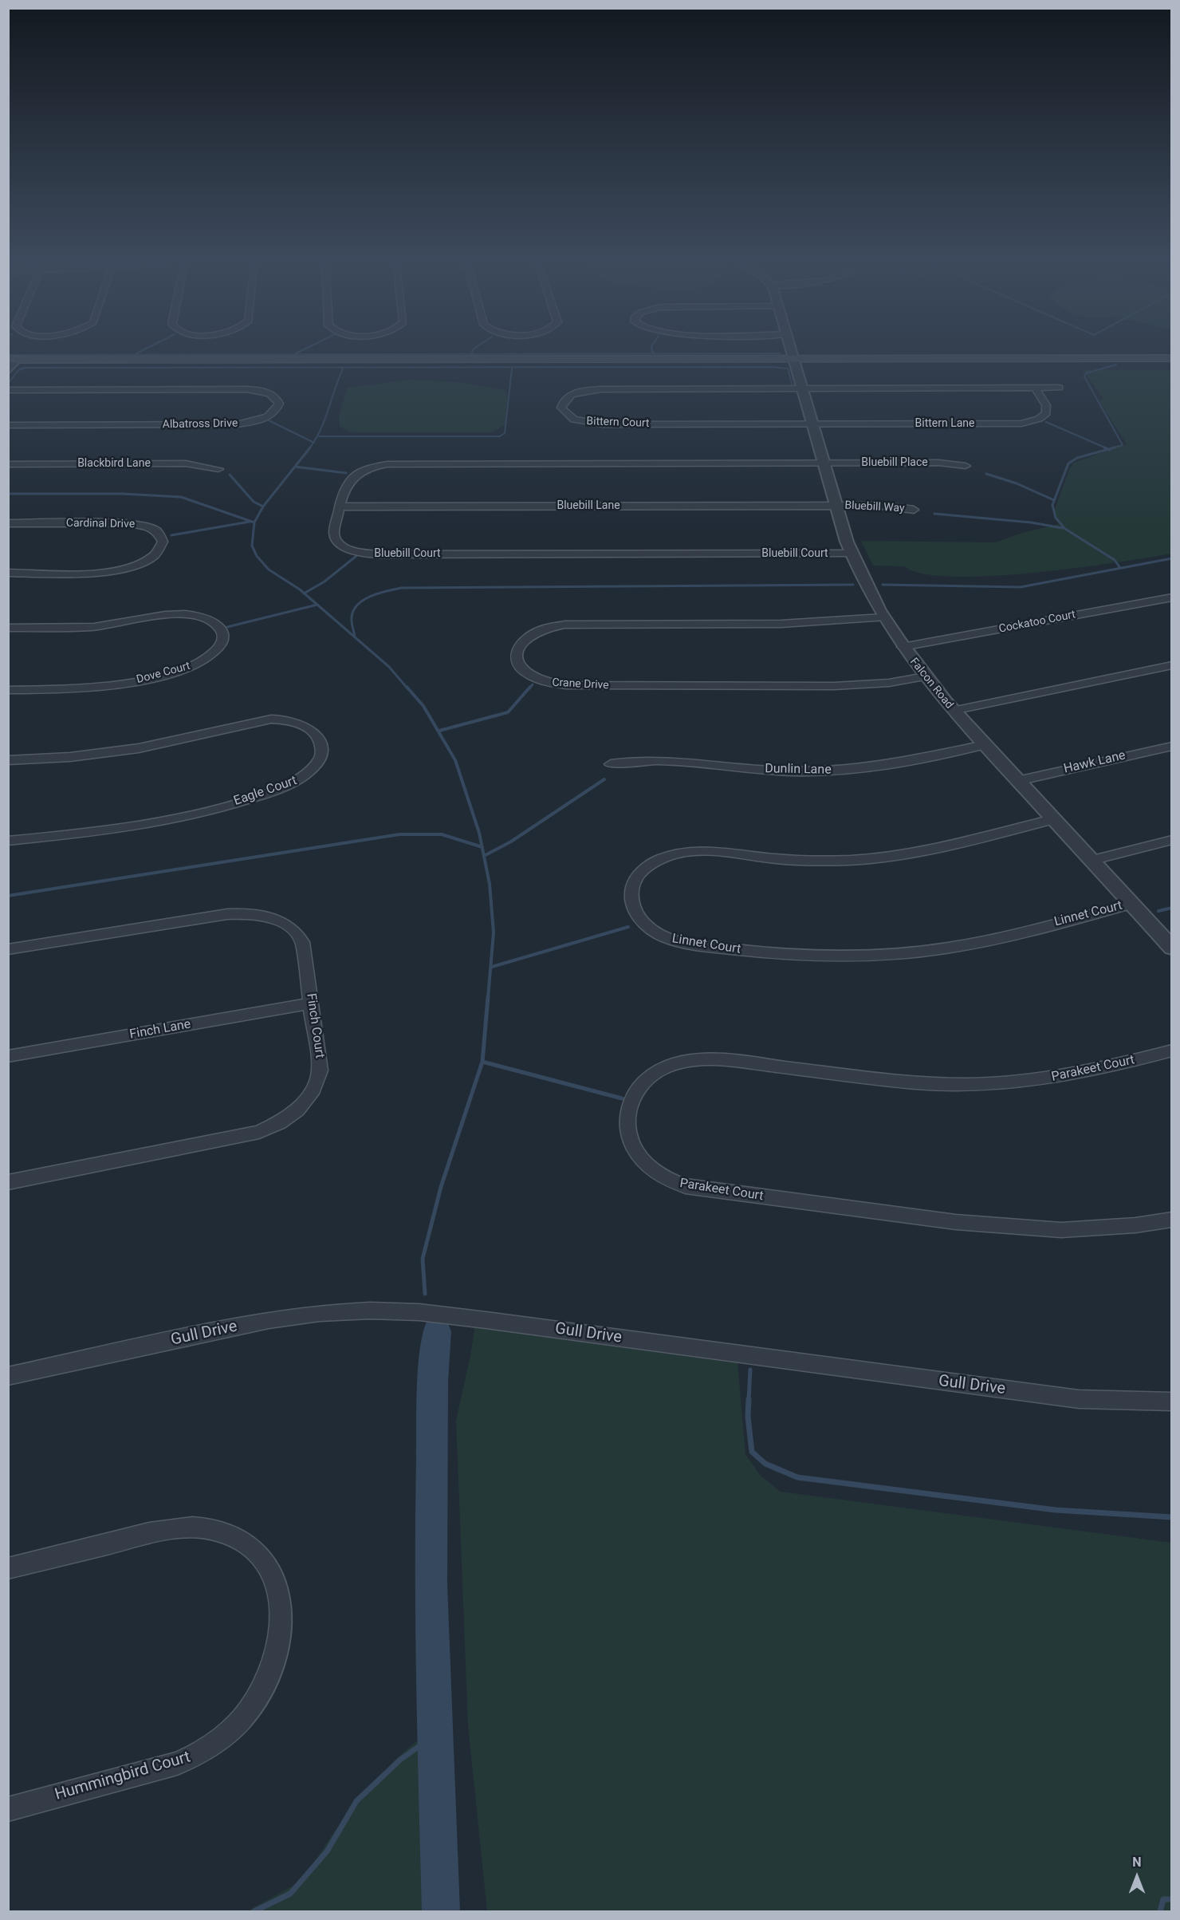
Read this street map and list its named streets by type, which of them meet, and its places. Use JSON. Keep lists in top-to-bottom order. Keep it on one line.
{"streets":{"street":["Bittern Court","Bittern Lane","Albatross Drive","Bluebill Place","Blackbird Lane","Bluebill Lane","Bluebill Way","Cardinal Drive","Bluebill Court","Cockatoo Court","Dove Court","Falcon Road","Crane Drive","Hawk Lane","Dunlin Lane","Eagle Court","Linnet Court","Finch Court","Finch Lane","Parakeet Court","Gull Drive","Hummingbird Court"]},"crossings":[["Bittern Court","Bittern Lane"],["Bittern Court","Falcon Road"],["Bittern Lane","Falcon Road"],["Bluebill Place","Bluebill Court"],["Bluebill Place","Falcon Road"],["Bluebill Lane","Bluebill Way"],["Bluebill Lane","Bluebill Court"],["Bluebill Lane","Falcon Road"],["Bluebill Way","Falcon Road"],["Bluebill Court","Falcon Road"],["Cockatoo Court","Falcon Road"],["Falcon Road","Crane Drive"],["Falcon Road","Hawk Lane"],["Falcon Road","Dunlin Lane"],["Falcon Road","Linnet Court"],["Finch Court","Finch Lane"]],"north":"top"}
